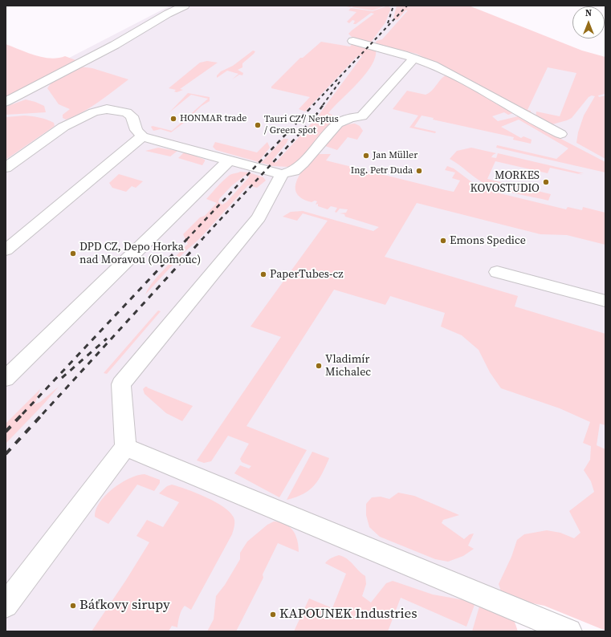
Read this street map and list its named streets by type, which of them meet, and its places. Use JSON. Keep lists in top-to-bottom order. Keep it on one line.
{"places":["HONMAR trade","Tauri CZ / Neptus / Green spot","Jan Müller","Ing. Petr Duda","MORKES KOVOSTUDIO","Emons Spedice","DPD CZ, Depo Horka nad Moravou (Olomouc)","PaperTubes-cz","Vladimír Michalec","Báťkovy sirupy","KAPOUNEK Industries"],"north":"top"}
